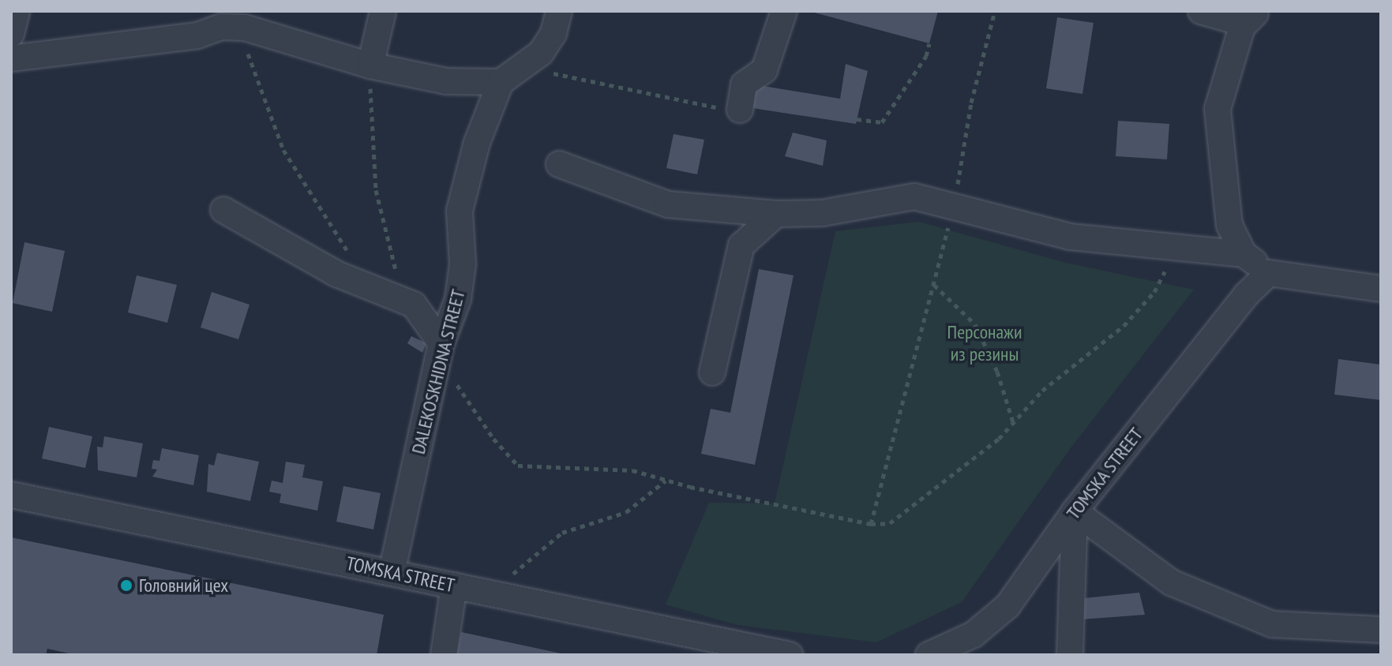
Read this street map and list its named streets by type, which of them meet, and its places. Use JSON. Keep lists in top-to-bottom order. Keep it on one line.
{"streets":{"street":["DALEKOSKHIDNA STREET","TOMSKA STREET"]},"crossings":[["DALEKOSKHIDNA STREET","TOMSKA STREET"]],"parks":["Персонажи из резины"],"places":["Головний цех"]}
